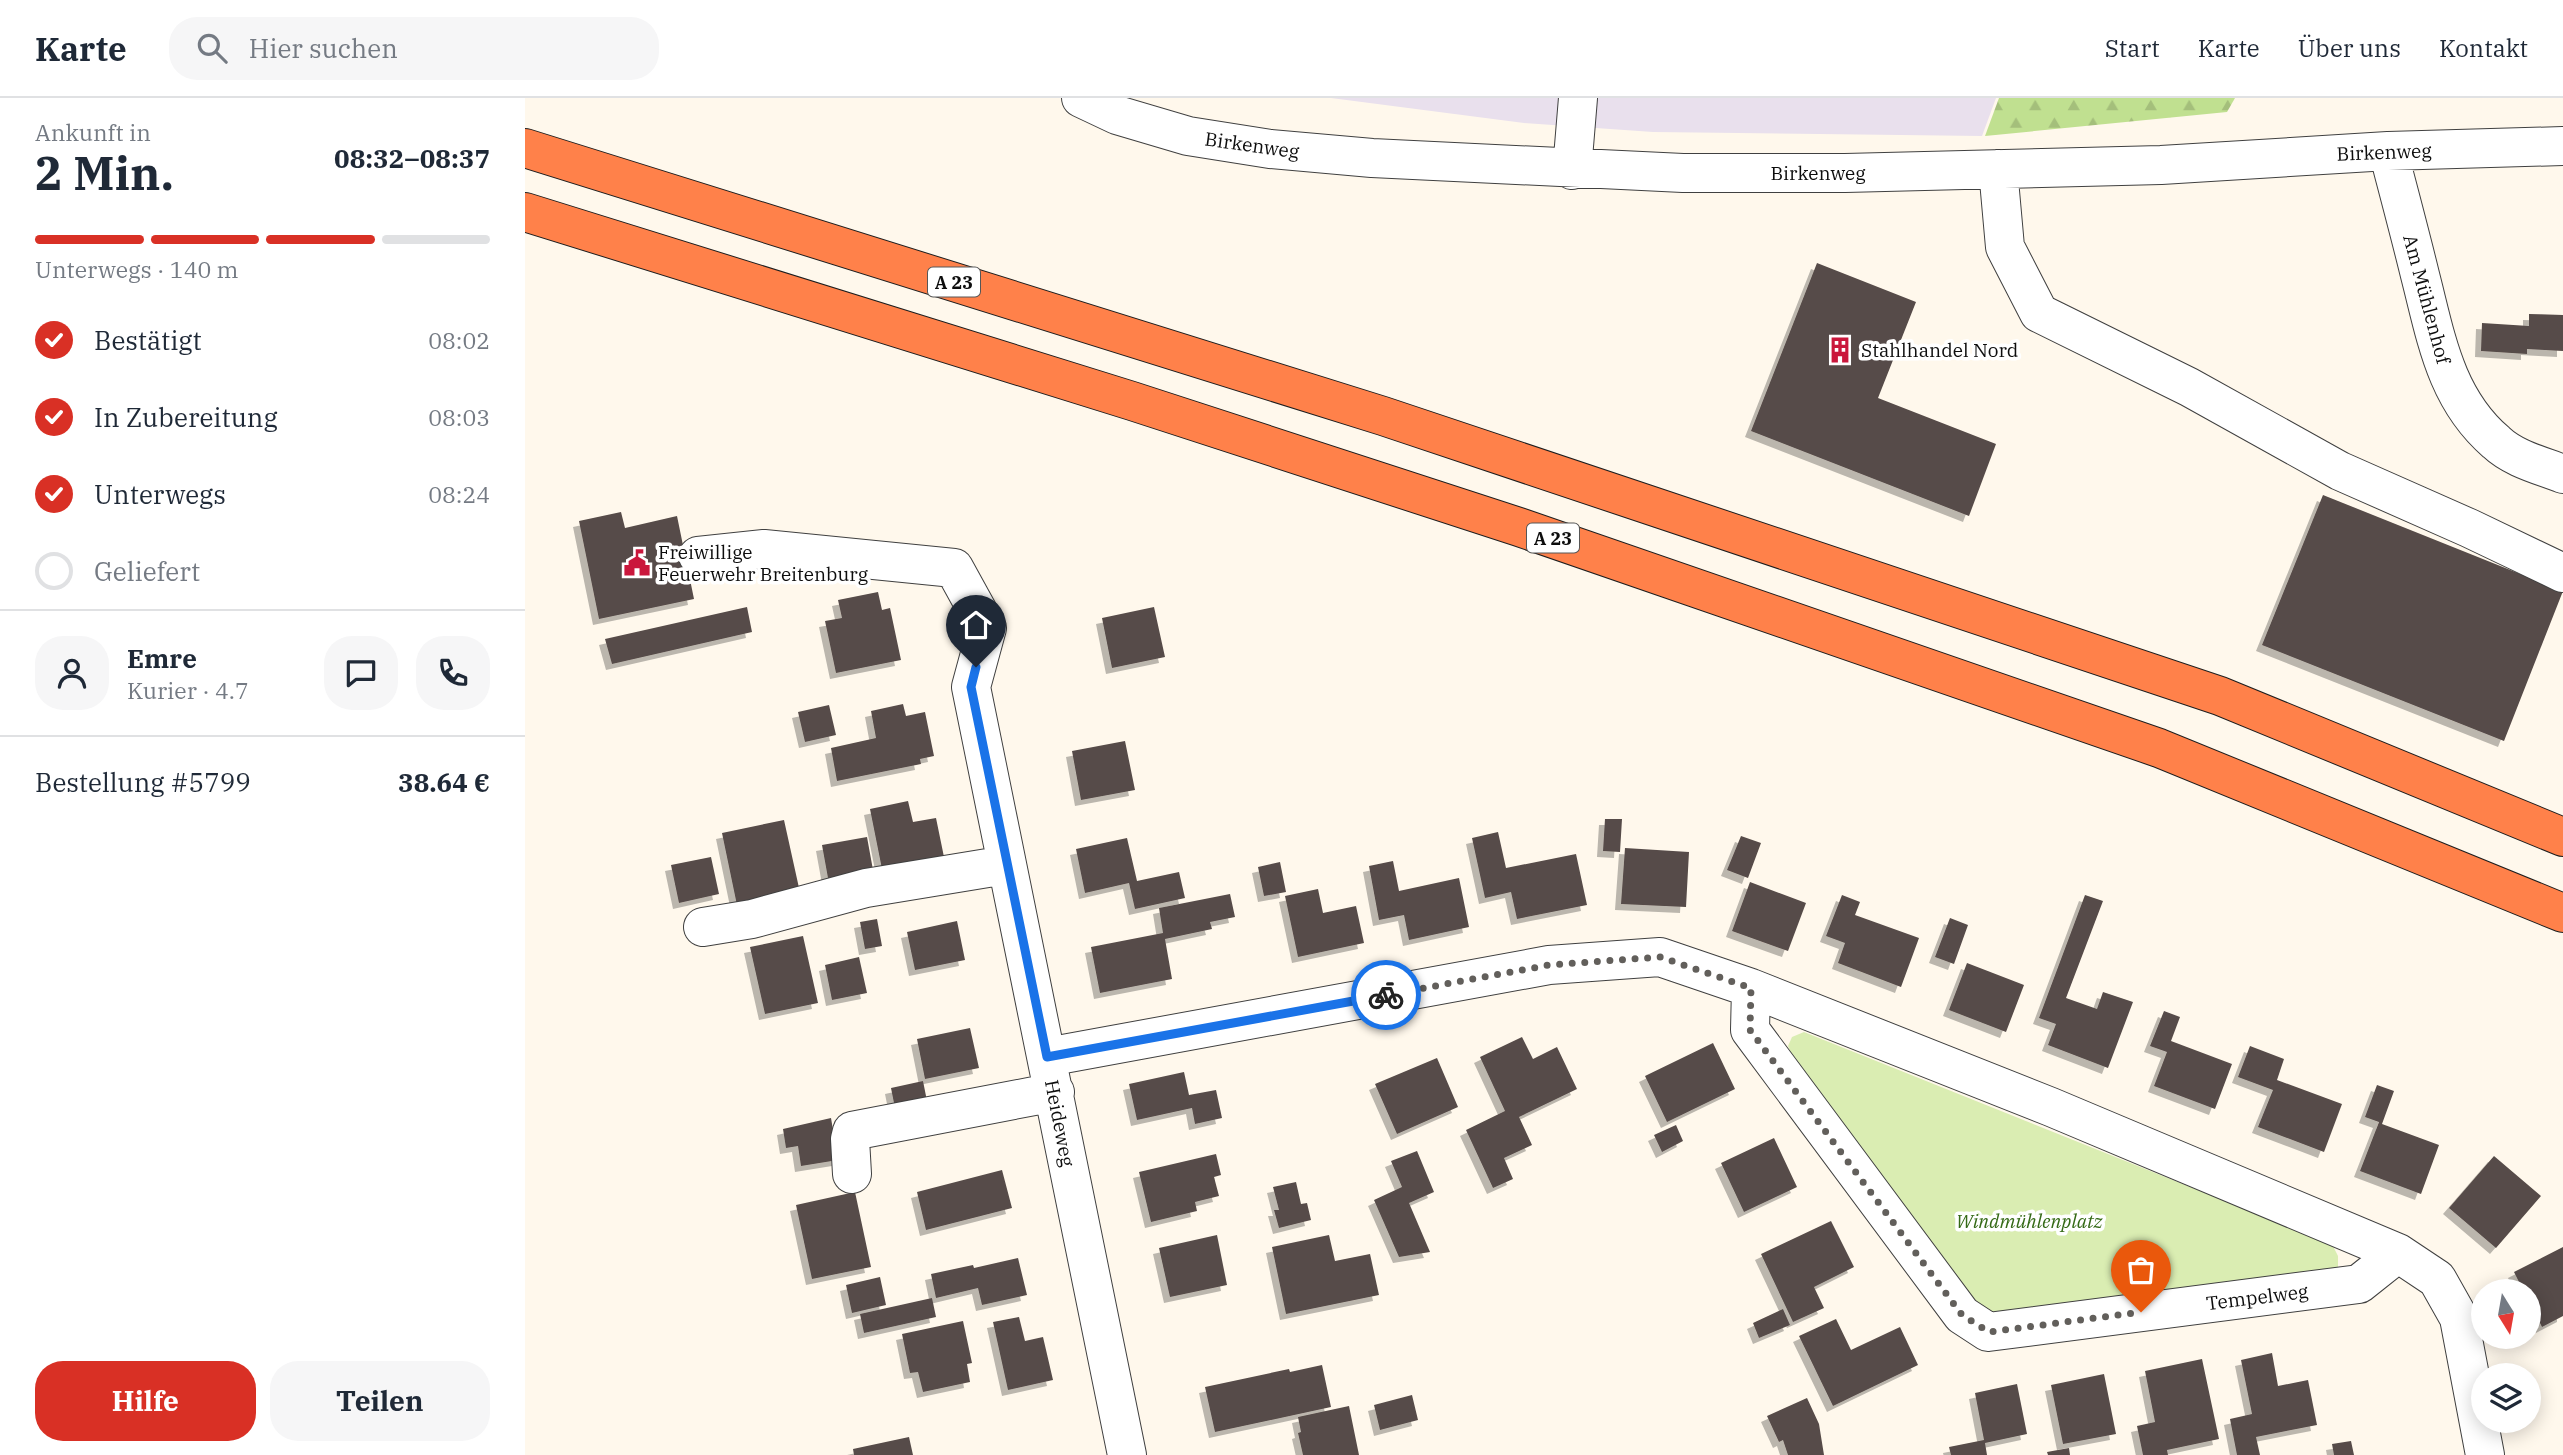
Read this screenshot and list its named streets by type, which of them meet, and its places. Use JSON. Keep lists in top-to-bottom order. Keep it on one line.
{"streets":{"highway":["A 23"],"street":["Birkenweg","Am Mühlenhof","Heideweg","Tempelweg"]},"crossings":[["Birkenweg","Am Mühlenhof"]],"parks":["Windmühlenplatz"],"places":{"building":["Stahlhandel Nord"],"public building":["Freiwillige Feuerwehr Breitenburg"]},"north":"bottom","page":{"header":"Karte","search":"Hier suchen","nav":["Start","Karte","Über uns","Kontakt"],"heading":["2 Min.","Ankunft in","08:32–08:37"],"panel":["Emre","Kurier · 4.7","Bestellung #5799","38.64 €"],"bar":"Unterwegs · 140 m","list":[["Bestätigt","08:02"],["In Zubereitung","08:03"],["Unterwegs","08:24"],"Geliefert"],"buttons":["Hilfe","Teilen"]}}
